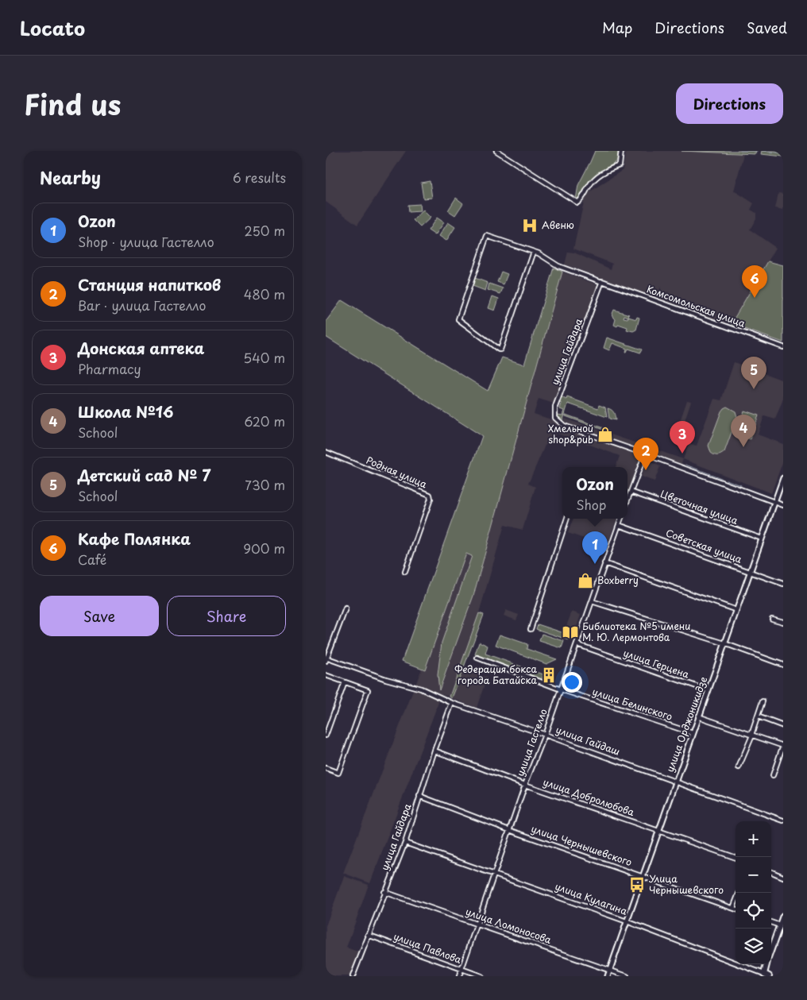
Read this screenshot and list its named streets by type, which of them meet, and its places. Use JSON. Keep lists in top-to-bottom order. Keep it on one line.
{"streets":{"street":["Комсомольская улица","улица Гайдара","Родная улица","Цветочная улица","Советская улица","улица Герцена","улица Белинского","улица Орджоникидзе","улица Гайдаш","улица Гастелло","улица Добролюбова","улица Чернышевского","улица Кулагина","улица Ломоносова","улица Павлова"]},"crossings":[["Комсомольская улица","улица Гайдара"],["улица Гайдара","улица Гайдаш"],["улица Гайдара","улица Добролюбова"],["улица Гайдара","улица Чернышевского"],["улица Гайдара","улица Кулагина"],["улица Гайдара","улица Ломоносова"],["улица Гайдара","улица Павлова"],["Цветочная улица","улица Орджоникидзе"],["Советская улица","улица Орджоникидзе"],["Советская улица","улица Гастелло"],["улица Герцена","улица Орджоникидзе"],["улица Герцена","улица Гастелло"],["улица Белинского","улица Орджоникидзе"],["улица Белинского","улица Гастелло"],["улица Орджоникидзе","улица Гайдаш"],["улица Орджоникидзе","улица Добролюбова"],["улица Орджоникидзе","улица Чернышевского"],["улица Орджоникидзе","улица Кулагина"],["улица Орджоникидзе","улица Ломоносова"],["улица Гайдаш","улица Гастелло"],["улица Гастелло","улица Добролюбова"],["улица Гастелло","улица Чернышевского"],["улица Гастелло","улица Кулагина"],["улица Гастелло","улица Ломоносова"],["улица Гастелло","улица Павлова"]],"places":{"hospital":["Авеню"],"shop":["Хмельной shop&pub","Boxberry"],"library":["Библиотека №5 имени М. Ю. Лермонтова"],"building":["Федерация бокса города Батайска"],"bus stop":["Улица Чернышевского"]},"page":{"header":"Locato","nav":["Map","Directions","Saved"],"title":"Find us","buttons":["Directions",["Save","Share"]],"heading":["Nearby","6 results"],"list":[{"mark":"1","name":"Ozon","note":"Shop · улица Гастелло","value":"250 m"},{"mark":"2","name":"Станция напитков","note":"Bar · улица Гастелло","value":"480 m"},{"mark":"3","name":"Донская аптека","note":"Pharmacy","value":"540 m"},{"mark":"4","name":"Школа №16","note":"School","value":"620 m"},{"mark":"5","name":"Детский сад № 7","note":"School","value":"730 m"},{"mark":"6","name":"Кафе Полянка","note":"Café","value":"900 m"}],"pins":["6","5","4","3","2","1"],"popup":["Ozon","Shop"],"map_buttons":["+","−"]}}
